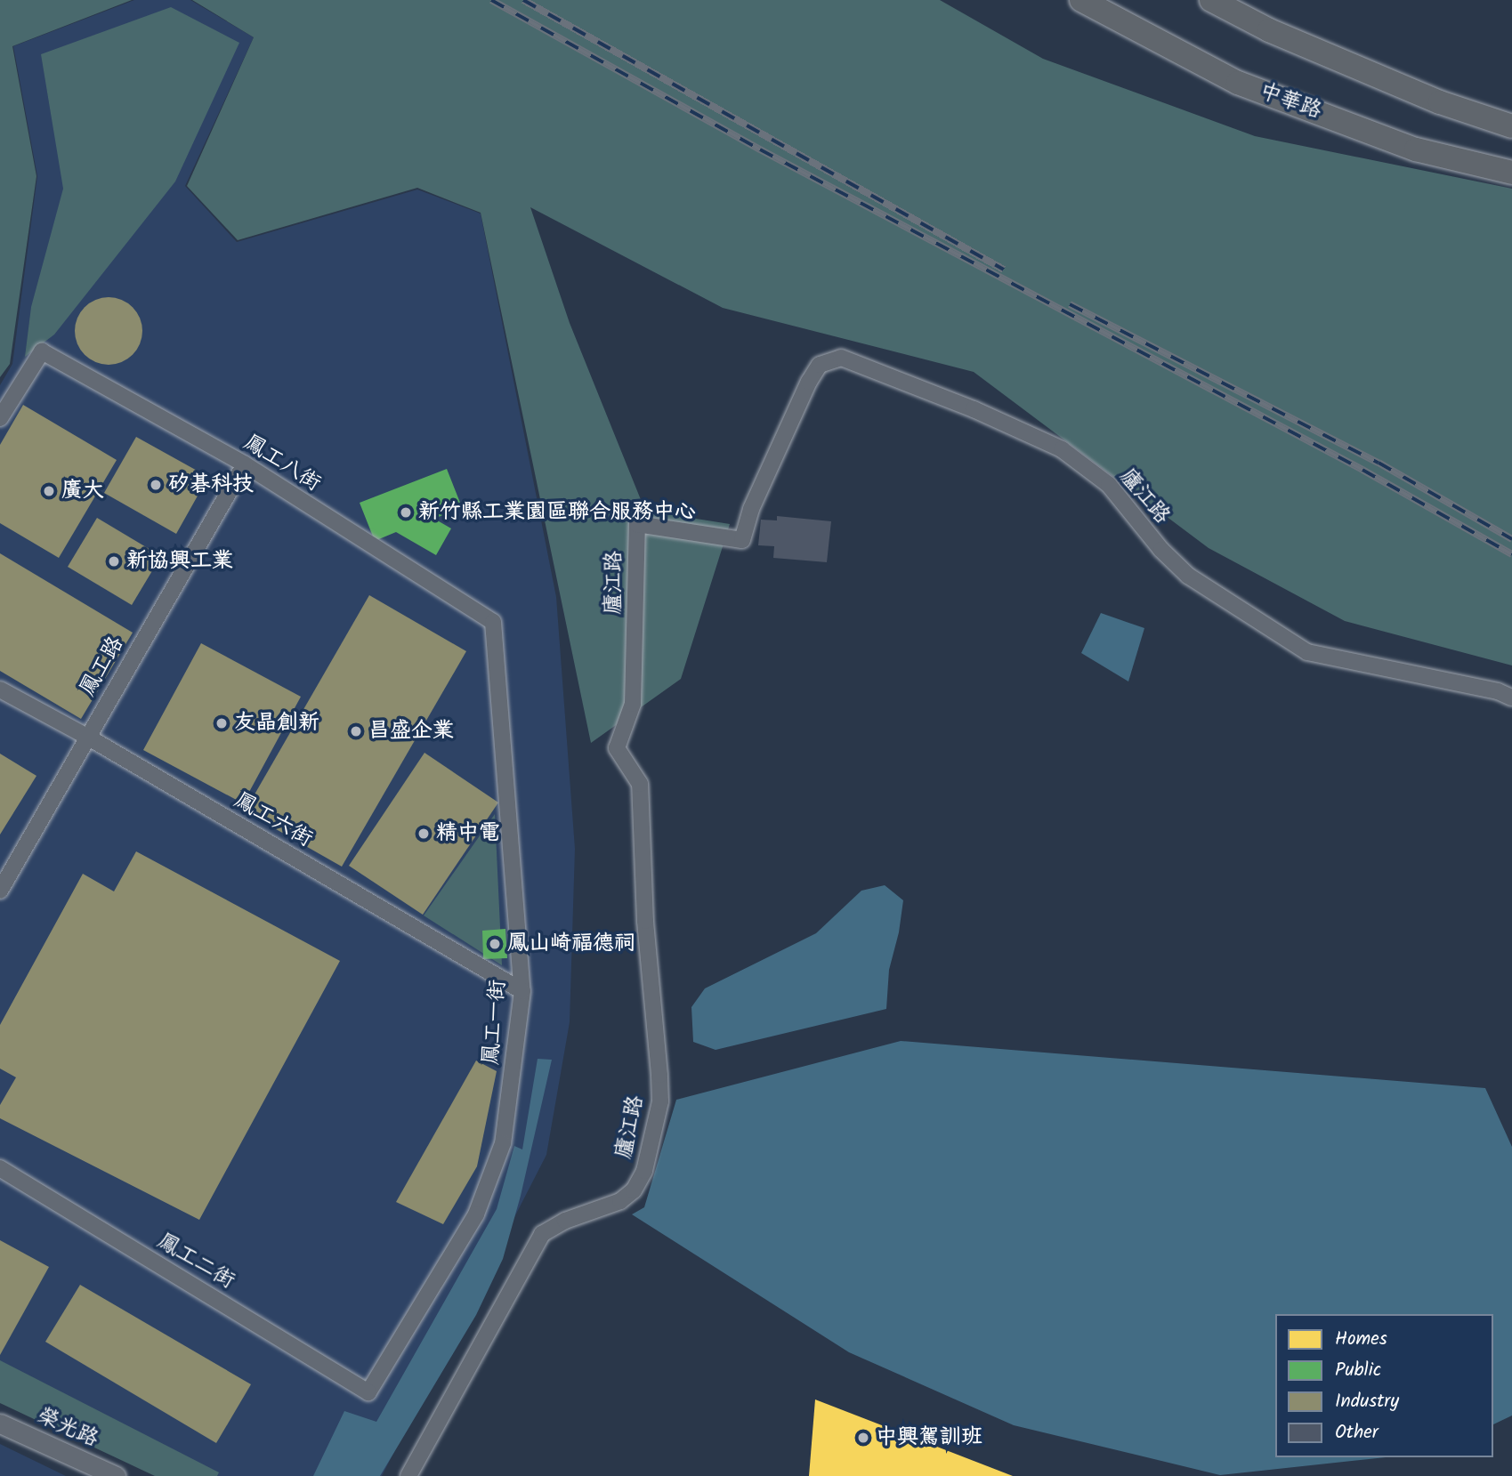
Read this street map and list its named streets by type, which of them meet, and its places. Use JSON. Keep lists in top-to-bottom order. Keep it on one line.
{"streets":{"main road":["中華路"],"street":["鳳工八街","廬江路","鳳工路","鳳工六街","鳳工一街","鳳工二街","榮光路"]},"crossings":[["鳳工八街","鳳工路"],["鳳工八街","鳳工一街"],["鳳工路","鳳工六街"],["鳳工六街","鳳工一街"],["鳳工一街","鳳工二街"]],"places":["矽碁科技","廣大","新竹縣工業園區聯合服務中心","新協興工業","友晶創新","昌盛企業","精中電","鳳山崎福德祠","中興駕訓班"],"legend":["Homes","Public","Industry","Other"]}
